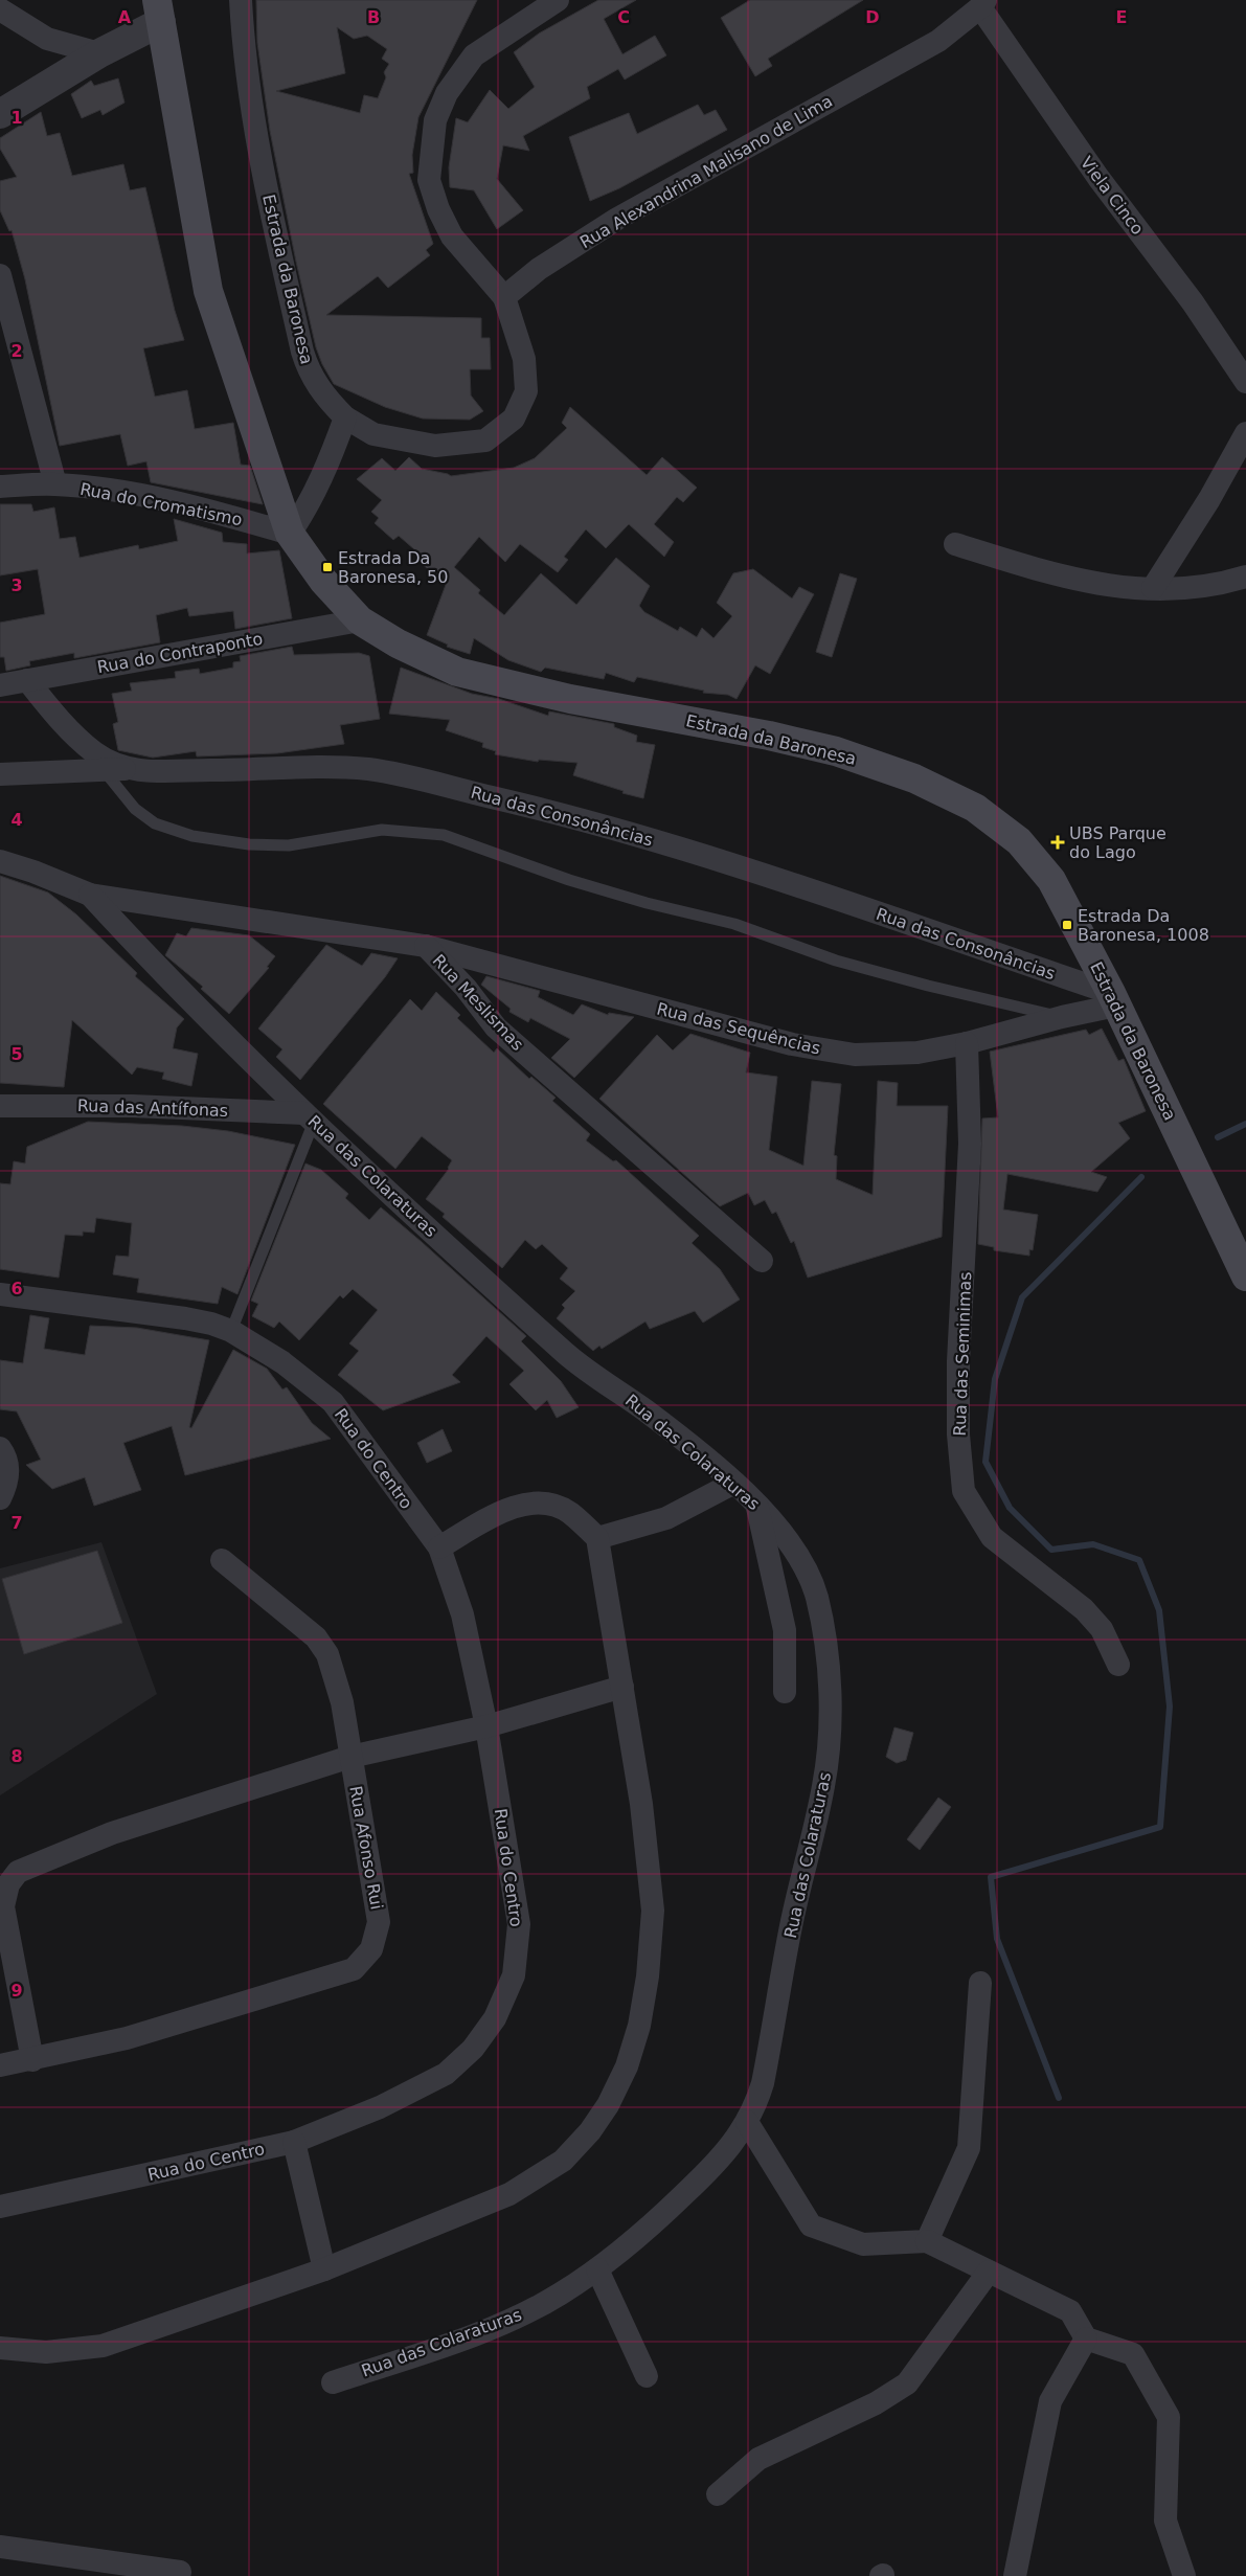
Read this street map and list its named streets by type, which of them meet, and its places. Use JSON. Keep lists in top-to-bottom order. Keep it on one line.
{"streets":{"main road":["Estrada da Baronesa"],"street":["Rua Alexandrina Malisano de Lima","Viela Cinco","Rua do Cromatismo","Rua do Contraponto","Rua das Consonâncias","Rua Meslismas","Rua das Sequências","Rua das Antífonas","Rua das Colaraturas","Rua das Seminimas","Rua do Centro","Rua Afonso Rui"]},"crossings":[["Rua Alexandrina Malisano de Lima","Viela Cinco"],["Estrada da Baronesa","Rua do Cromatismo"],["Estrada da Baronesa","Rua do Contraponto"],["Estrada da Baronesa","Rua das Consonâncias"],["Estrada da Baronesa","Rua das Sequências"],["Rua do Contraponto","Rua das Consonâncias"],["Rua das Consonâncias","Rua das Sequências"],["Rua Meslismas","Rua das Sequências"],["Rua Meslismas","Rua das Colaraturas"],["Rua das Sequências","Rua das Seminimas"],["Rua das Antífonas","Rua das Colaraturas"]],"places":{"transit":["Estrada Da Baronesa, 50","Estrada Da Baronesa, 1008"],"health":["UBS Parque do Lago"]},"grid":{"columns":["A","B","C","D","E"],"rows":["1","2","3","4","5","6","7","8","9"]}}
